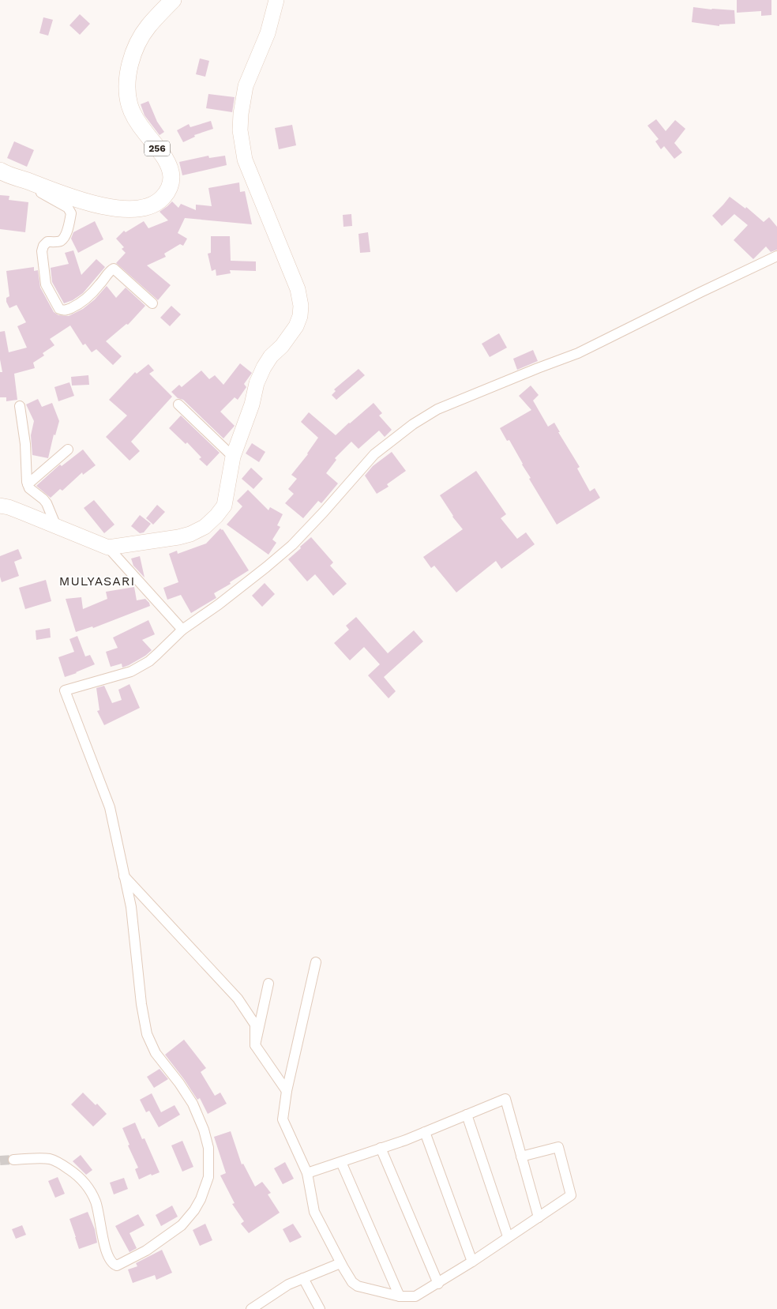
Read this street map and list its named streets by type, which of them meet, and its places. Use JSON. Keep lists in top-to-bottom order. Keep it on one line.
{"streets":{"main road":["256"]},"districts":["MULYASARI"]}
